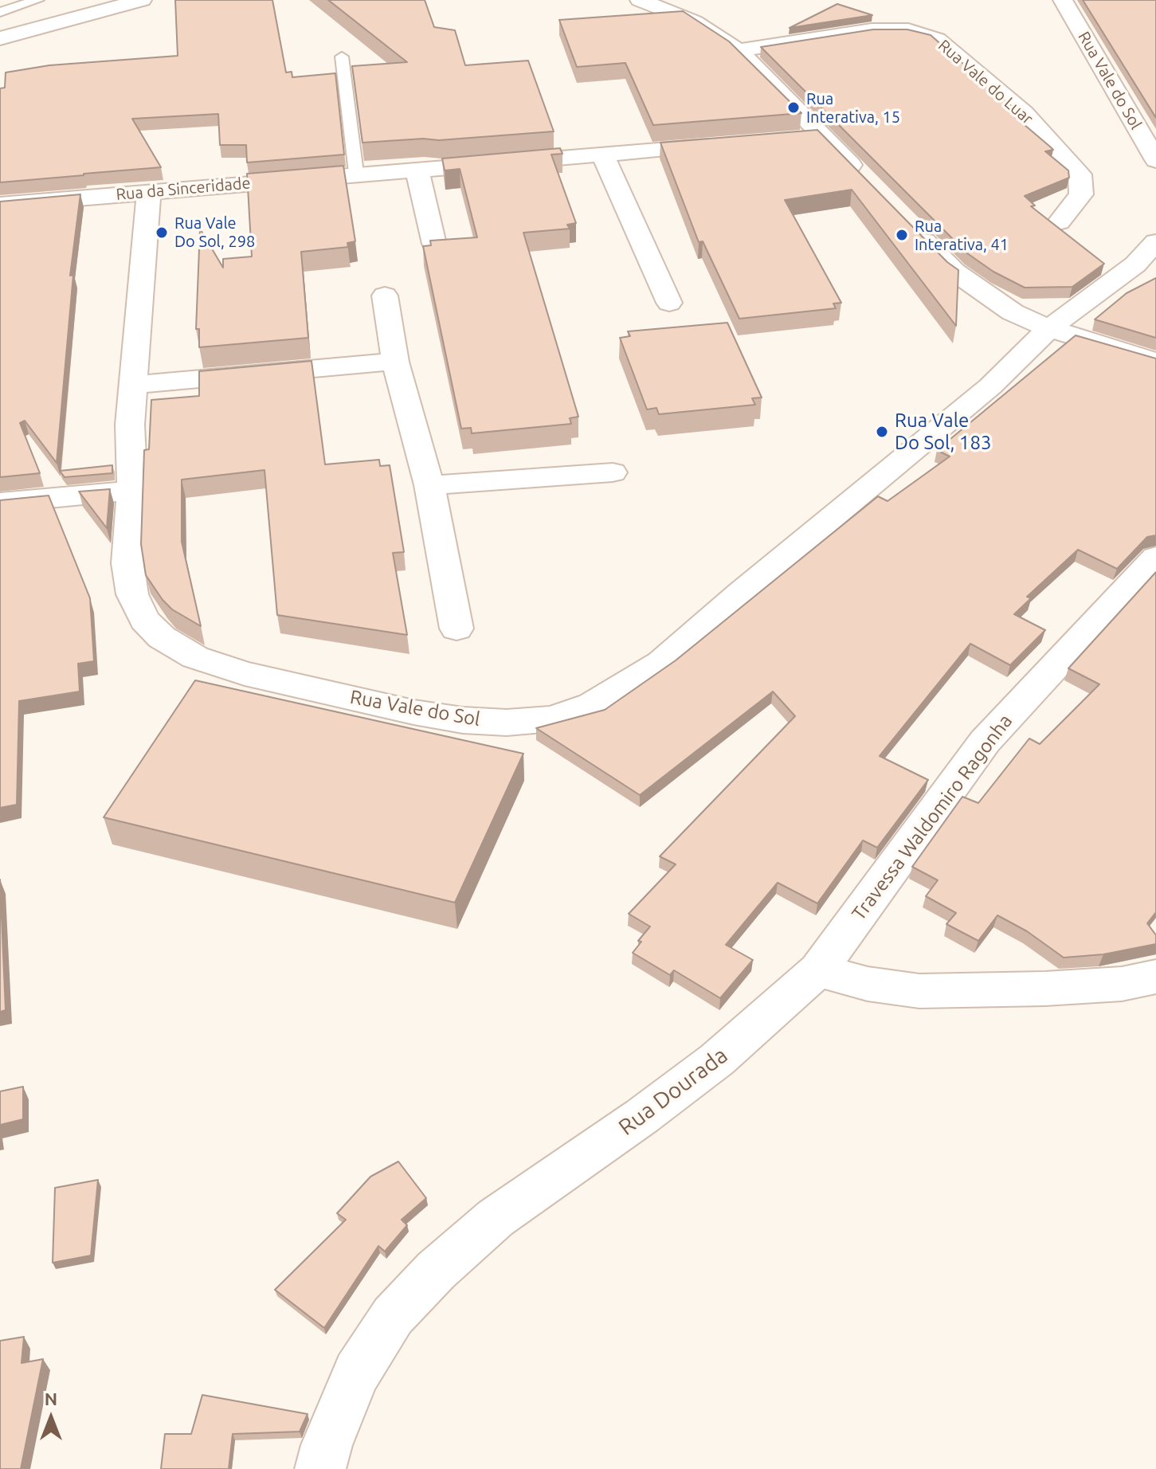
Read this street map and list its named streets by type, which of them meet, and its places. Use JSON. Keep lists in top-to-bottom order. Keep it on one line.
{"streets":{"street":["Rua Vale do Sol","Rua Vale do Luar","Rua da Sinceridade","Travessa Waldomiro Ragonha","Rua Dourada"]},"crossings":[["Rua Vale do Sol","Rua da Sinceridade"],["Travessa Waldomiro Ragonha","Rua Dourada"]],"places":["Rua Interativa, 15","Rua Vale Do Sol, 298","Rua Interativa, 41","Rua Vale Do Sol, 183"],"north":"top"}
